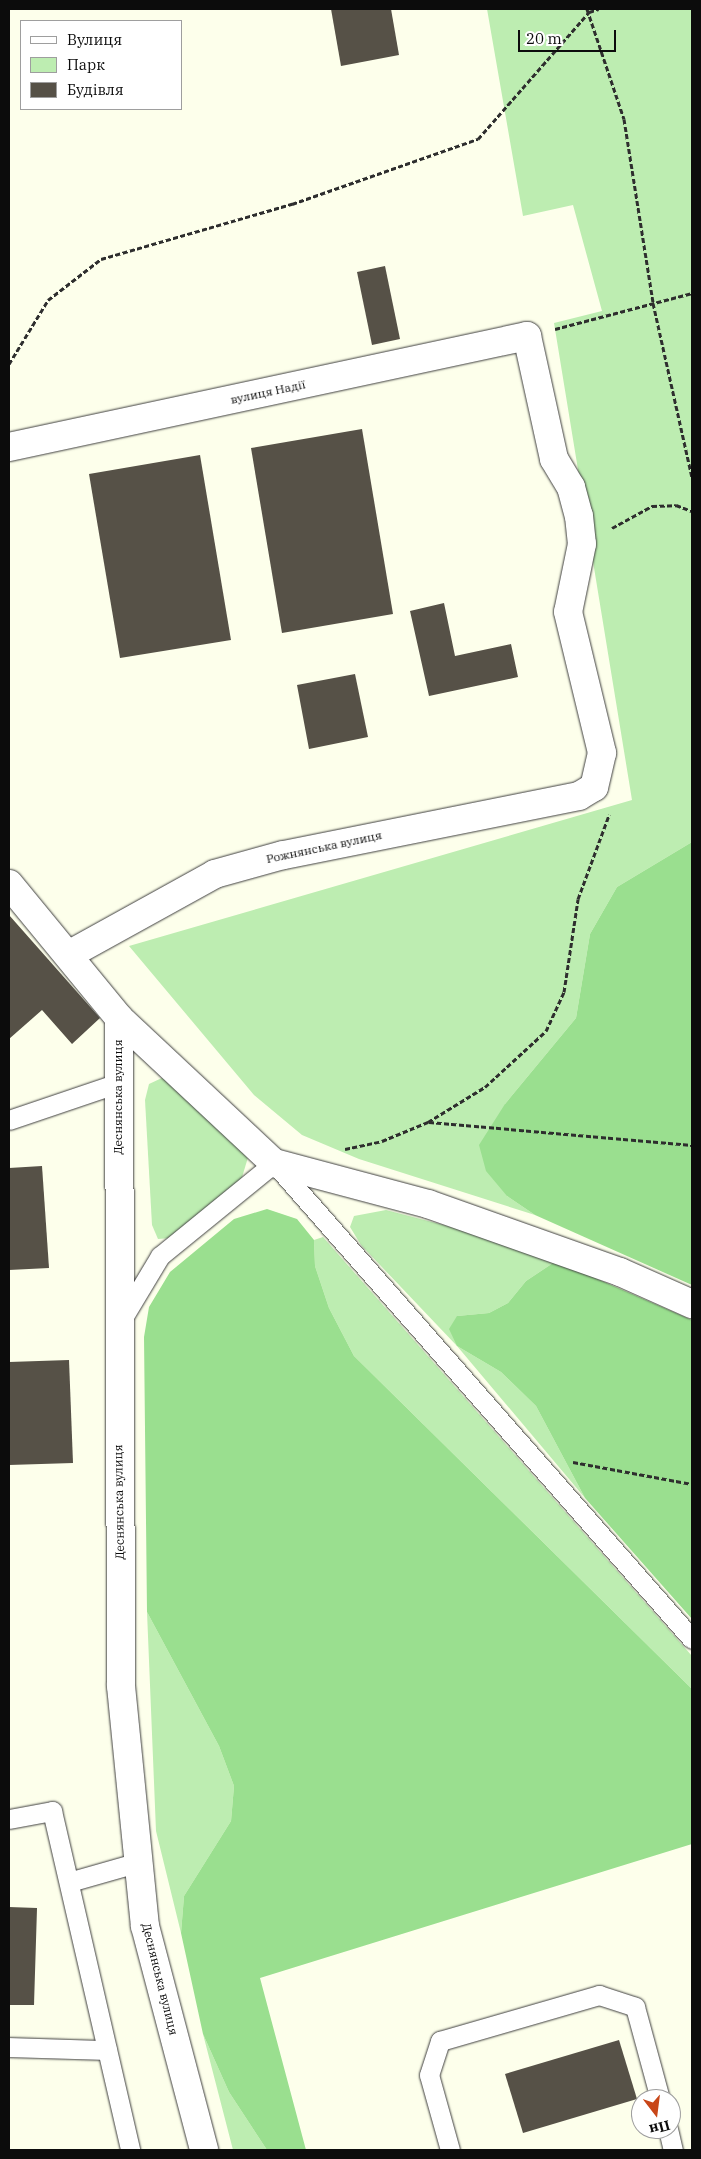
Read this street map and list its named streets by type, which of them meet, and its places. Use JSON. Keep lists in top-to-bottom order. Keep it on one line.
{"streets":{"street":["вулиця Надії","Рожнянська вулиця","Деснянська вулиця"]},"legend":["Вулиця","Парк","Будівля"],"scale_bar":"20 m","north":"bottom"}
